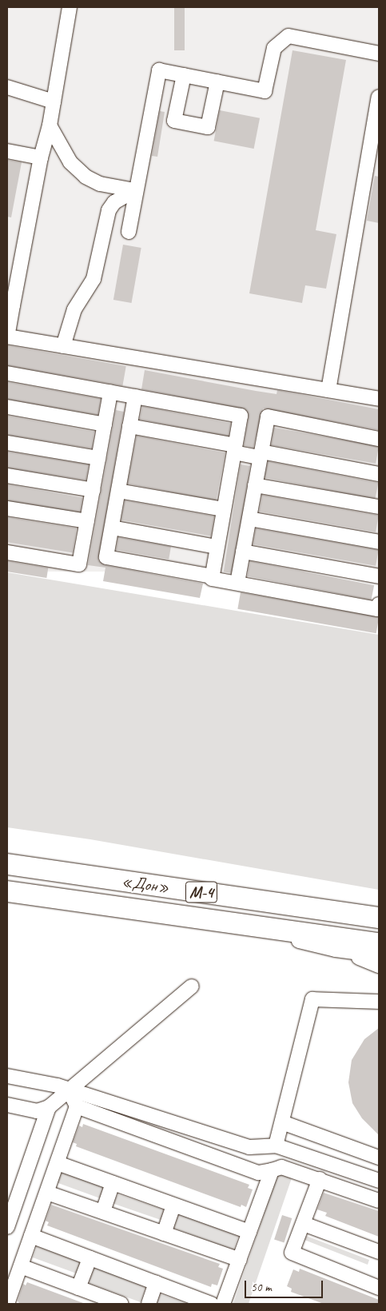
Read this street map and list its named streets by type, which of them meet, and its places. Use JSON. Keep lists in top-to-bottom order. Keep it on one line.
{"streets":{"highway":["«Дон»","М-4"]},"scale_bar":"50 m"}
